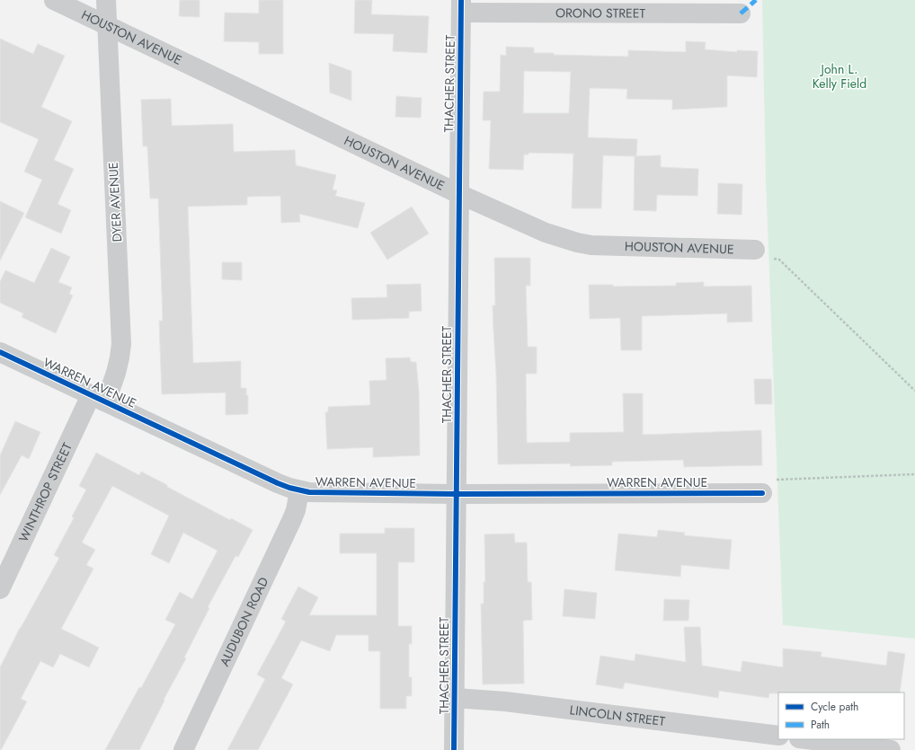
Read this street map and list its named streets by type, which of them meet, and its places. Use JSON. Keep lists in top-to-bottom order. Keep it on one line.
{"streets":{"street":["ORONO STREET","HOUSTON AVENUE","THACHER STREET","DYER AVENUE","WARREN AVENUE","WINTHROP STREET","AUDUBON ROAD","LINCOLN STREET"]},"crossings":[["ORONO STREET","THACHER STREET"],["HOUSTON AVENUE","THACHER STREET"],["HOUSTON AVENUE","DYER AVENUE"],["THACHER STREET","WARREN AVENUE"],["THACHER STREET","LINCOLN STREET"],["DYER AVENUE","WARREN AVENUE"],["DYER AVENUE","WINTHROP STREET"],["WARREN AVENUE","WINTHROP STREET"],["WARREN AVENUE","AUDUBON ROAD"]],"parks":["John L. Kelly Field"],"legend":["Cycle path","Path"]}
